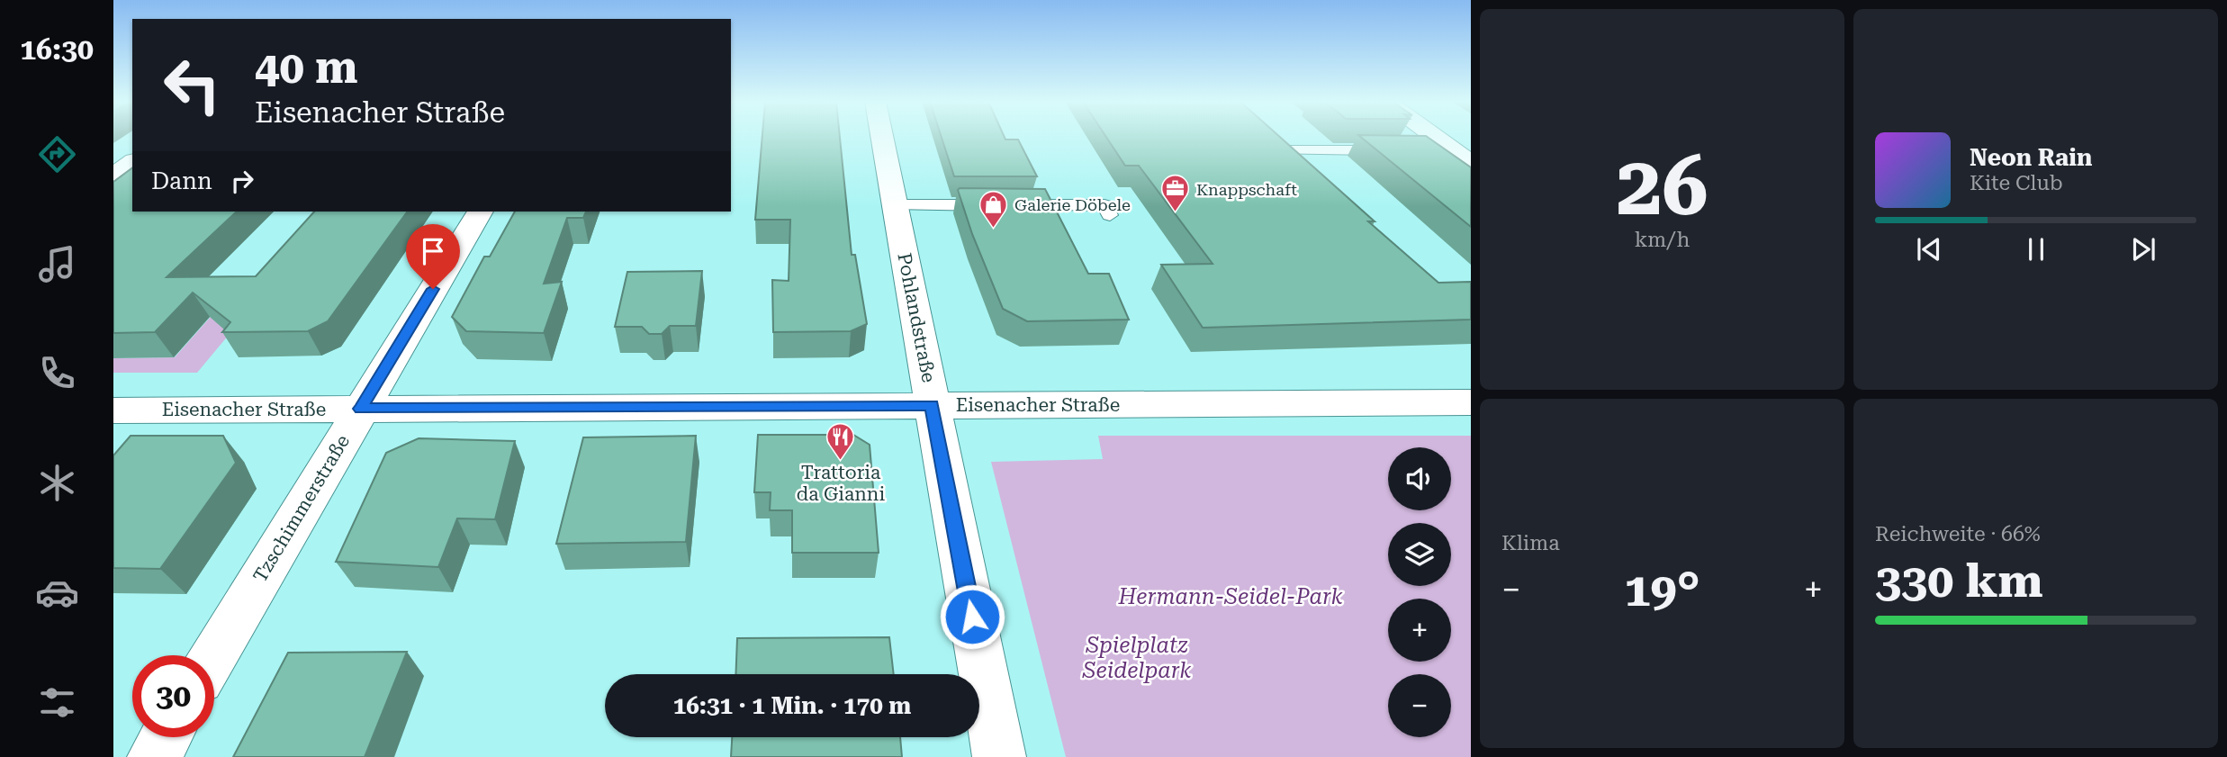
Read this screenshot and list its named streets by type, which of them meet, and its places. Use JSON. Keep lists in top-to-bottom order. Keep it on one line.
{"streets":{"street":["Pohlandstraße","Eisenacher Straße","Tzschimmerstraße"]},"crossings":[["Pohlandstraße","Eisenacher Straße"],["Eisenacher Straße","Tzschimmerstraße"]],"parks":["Hermann-Seidel-Park","Spielplatz Seidelpark"],"places":{"office":["Knappschaft"],"shop":["Galerie Döbele"],"restaurant":["Trattoria da Gianni"]},"page":{"tabs":"16:30","tile":[["26","km/h"],"Klima",["Reichweite · 66%","330 km"]],"turn":["40 m","Eisenacher Straße"],"song":["Neon Rain","Kite Club"],"then":"Dann","map_buttons":["+","−"],"heat":["−","19°","+"],"limit":"30","trip":"16:31 · 1 Min. · 170 m"}}
